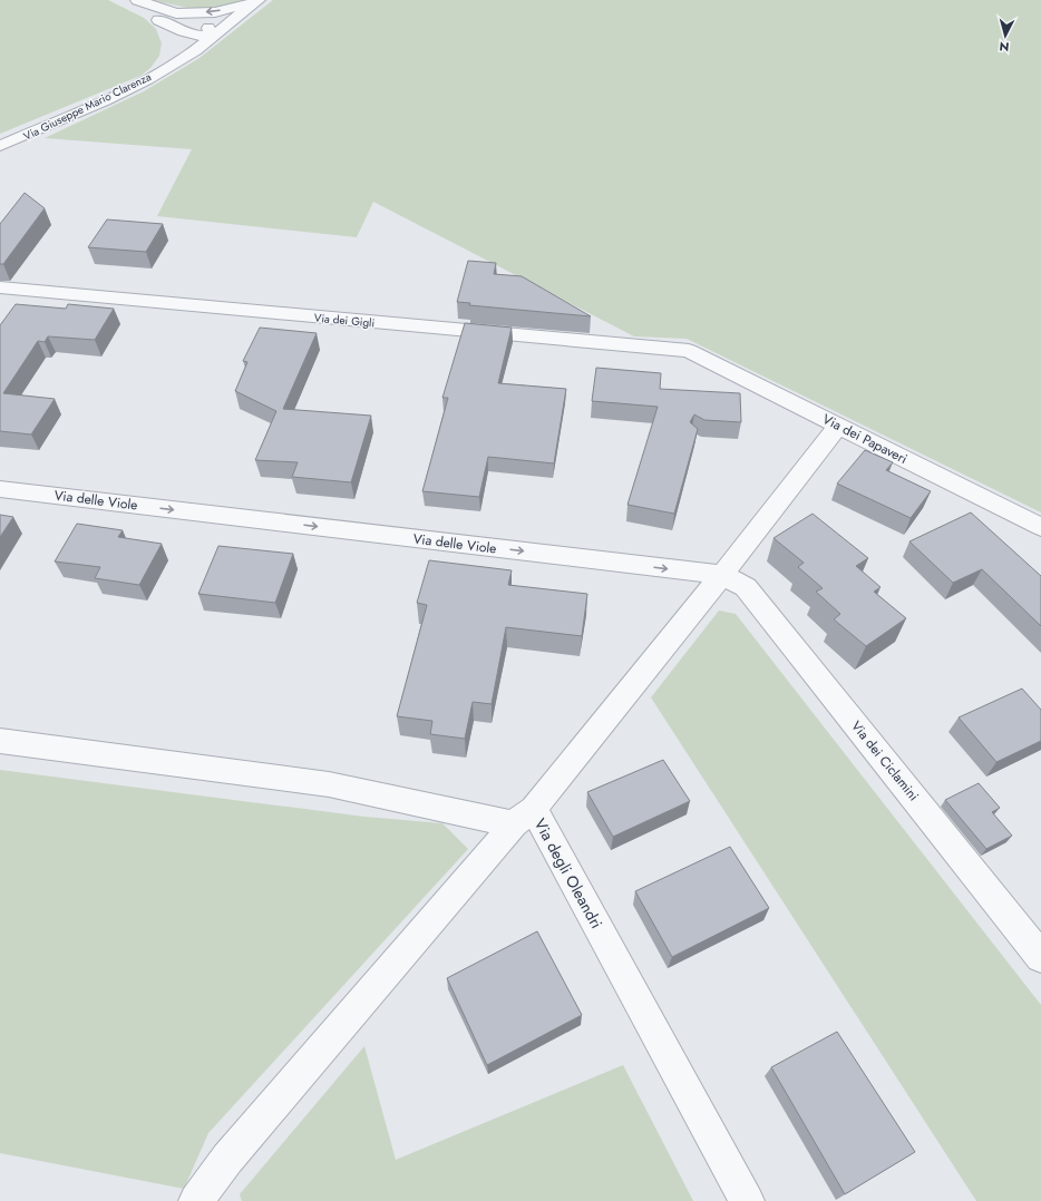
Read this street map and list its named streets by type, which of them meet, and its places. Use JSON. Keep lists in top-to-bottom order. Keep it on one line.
{"streets":{"street":["Via Giuseppe Mario Clarenza","Via dei Gigli","Via dei Papaveri","Via delle Viole","Via dei Ciclamini","Via degli Oleandri"]},"crossings":[["Via dei Gigli","Via dei Papaveri"],["Via delle Viole","Via dei Ciclamini"],["Via delle Viole","Via degli Oleandri"],["Via dei Ciclamini","Via degli Oleandri"]],"one_way":["Via delle Viole"],"north":"bottom"}
